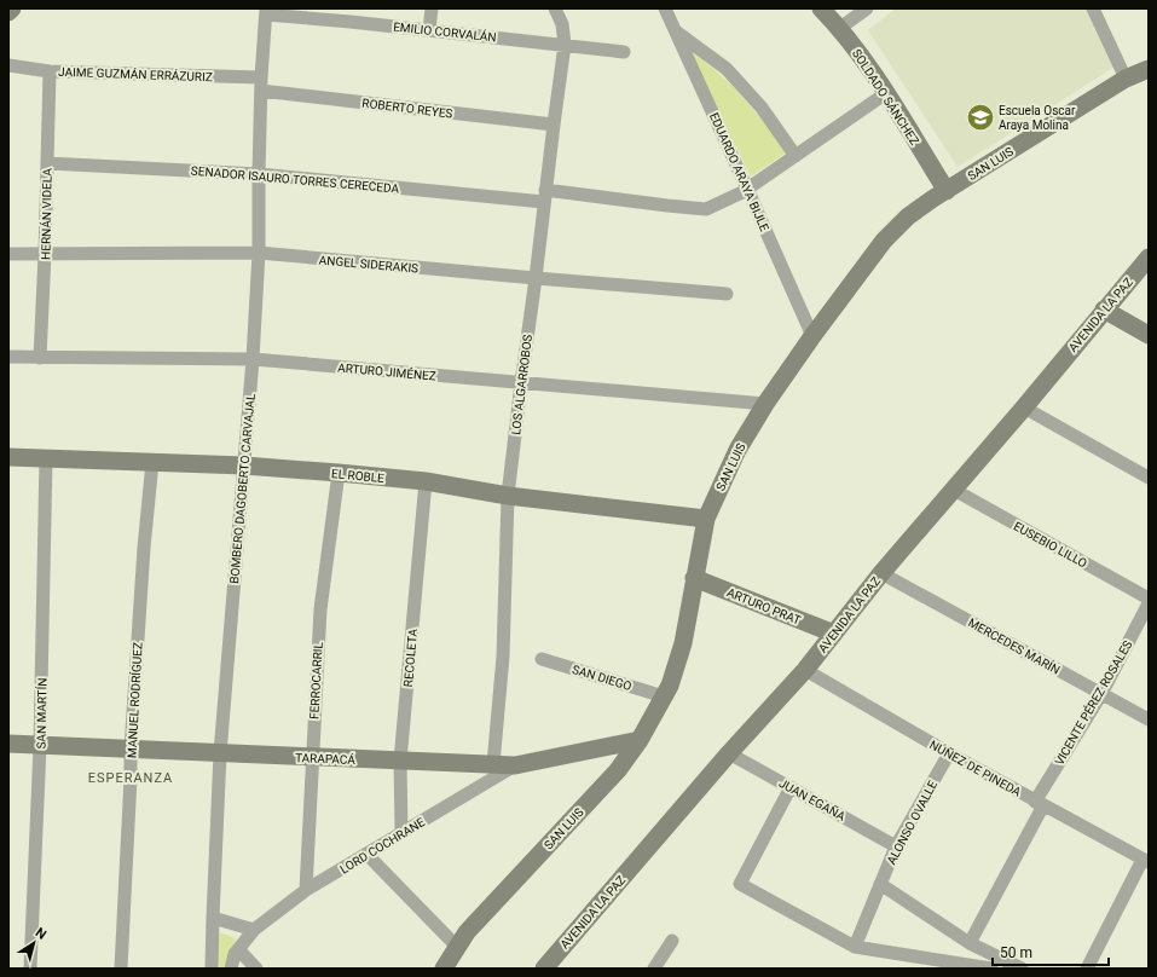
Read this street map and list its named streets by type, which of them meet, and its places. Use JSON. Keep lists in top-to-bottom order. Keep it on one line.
{"streets":{"street":["EMILIO CORVALÁN","JAIME GUZMÁN ERRÁZURIZ","SOLDADO SÁNCHEZ","ROBERTO REYES","SAN LUIS","EDUARDO ARAYA BIJLE","SENADOR ISAURO TORRES CERECEDA","HERNÁN VIDELA","ANGEL SIDERAKIS","AVENIDA LA PAZ","ARTURO JIMÉNEZ","LOS ALGARROBOS","EL ROBLE","BOMBERO DAGOBERTO CARVAJAL","EUSEBIO LILLO","ARTURO PRAT","MERCEDES MARÍN","RECOLETA","SAN DIEGO","FERROCARRIL","MANUEL RODRÍGUEZ","VICENTE PÉREZ ROSALES","SAN MARTÍN","TARAPACÁ","NÚÑEZ DE PINEDA","JUAN EGAÑA","ALONSO OVALLE","LORD COCHRANE"]},"crossings":[["EMILIO CORVALÁN","LOS ALGARROBOS"],["EMILIO CORVALÁN","BOMBERO DAGOBERTO CARVAJAL"],["JAIME GUZMÁN ERRÁZURIZ","ROBERTO REYES"],["JAIME GUZMÁN ERRÁZURIZ","HERNÁN VIDELA"],["JAIME GUZMÁN ERRÁZURIZ","BOMBERO DAGOBERTO CARVAJAL"],["SOLDADO SÁNCHEZ","SAN LUIS"],["SOLDADO SÁNCHEZ","SENADOR ISAURO TORRES CERECEDA"],["ROBERTO REYES","LOS ALGARROBOS"],["ROBERTO REYES","BOMBERO DAGOBERTO CARVAJAL"],["SAN LUIS","EDUARDO ARAYA BIJLE"],["SAN LUIS","ARTURO JIMÉNEZ"],["SAN LUIS","EL ROBLE"],["SAN LUIS","ARTURO PRAT"],["SAN LUIS","SAN DIEGO"],["SAN LUIS","TARAPACÁ"],["EDUARDO ARAYA BIJLE","SENADOR ISAURO TORRES CERECEDA"],["SENADOR ISAURO TORRES CERECEDA","HERNÁN VIDELA"],["SENADOR ISAURO TORRES CERECEDA","LOS ALGARROBOS"],["SENADOR ISAURO TORRES CERECEDA","BOMBERO DAGOBERTO CARVAJAL"],["HERNÁN VIDELA","ANGEL SIDERAKIS"],["HERNÁN VIDELA","ARTURO JIMÉNEZ"],["ANGEL SIDERAKIS","LOS ALGARROBOS"],["ANGEL SIDERAKIS","BOMBERO DAGOBERTO CARVAJAL"],["AVENIDA LA PAZ","EUSEBIO LILLO"],["AVENIDA LA PAZ","ARTURO PRAT"],["AVENIDA LA PAZ","MERCEDES MARÍN"],["AVENIDA LA PAZ","NÚÑEZ DE PINEDA"],["AVENIDA LA PAZ","JUAN EGAÑA"],["ARTURO JIMÉNEZ","LOS ALGARROBOS"],["ARTURO JIMÉNEZ","BOMBERO DAGOBERTO CARVAJAL"],["LOS ALGARROBOS","EL ROBLE"],["LOS ALGARROBOS","TARAPACÁ"],["EL ROBLE","BOMBERO DAGOBERTO CARVAJAL"],["EL ROBLE","RECOLETA"],["EL ROBLE","FERROCARRIL"],["EL ROBLE","MANUEL RODRÍGUEZ"],["EL ROBLE","SAN MARTÍN"],["BOMBERO DAGOBERTO CARVAJAL","TARAPACÁ"],["MERCEDES MARÍN","VICENTE PÉREZ ROSALES"],["RECOLETA","TARAPACÁ"],["RECOLETA","LORD COCHRANE"],["FERROCARRIL","TARAPACÁ"],["FERROCARRIL","LORD COCHRANE"],["MANUEL RODRÍGUEZ","TARAPACÁ"],["VICENTE PÉREZ ROSALES","NÚÑEZ DE PINEDA"],["SAN MARTÍN","TARAPACÁ"],["TARAPACÁ","LORD COCHRANE"],["NÚÑEZ DE PINEDA","ALONSO OVALLE"],["JUAN EGAÑA","ALONSO OVALLE"]],"districts":["ESPERANZA"],"places":{"school or university":["Escuela Oscar Araya Molina"]},"scale_bar":"50 m","north":"top right"}
